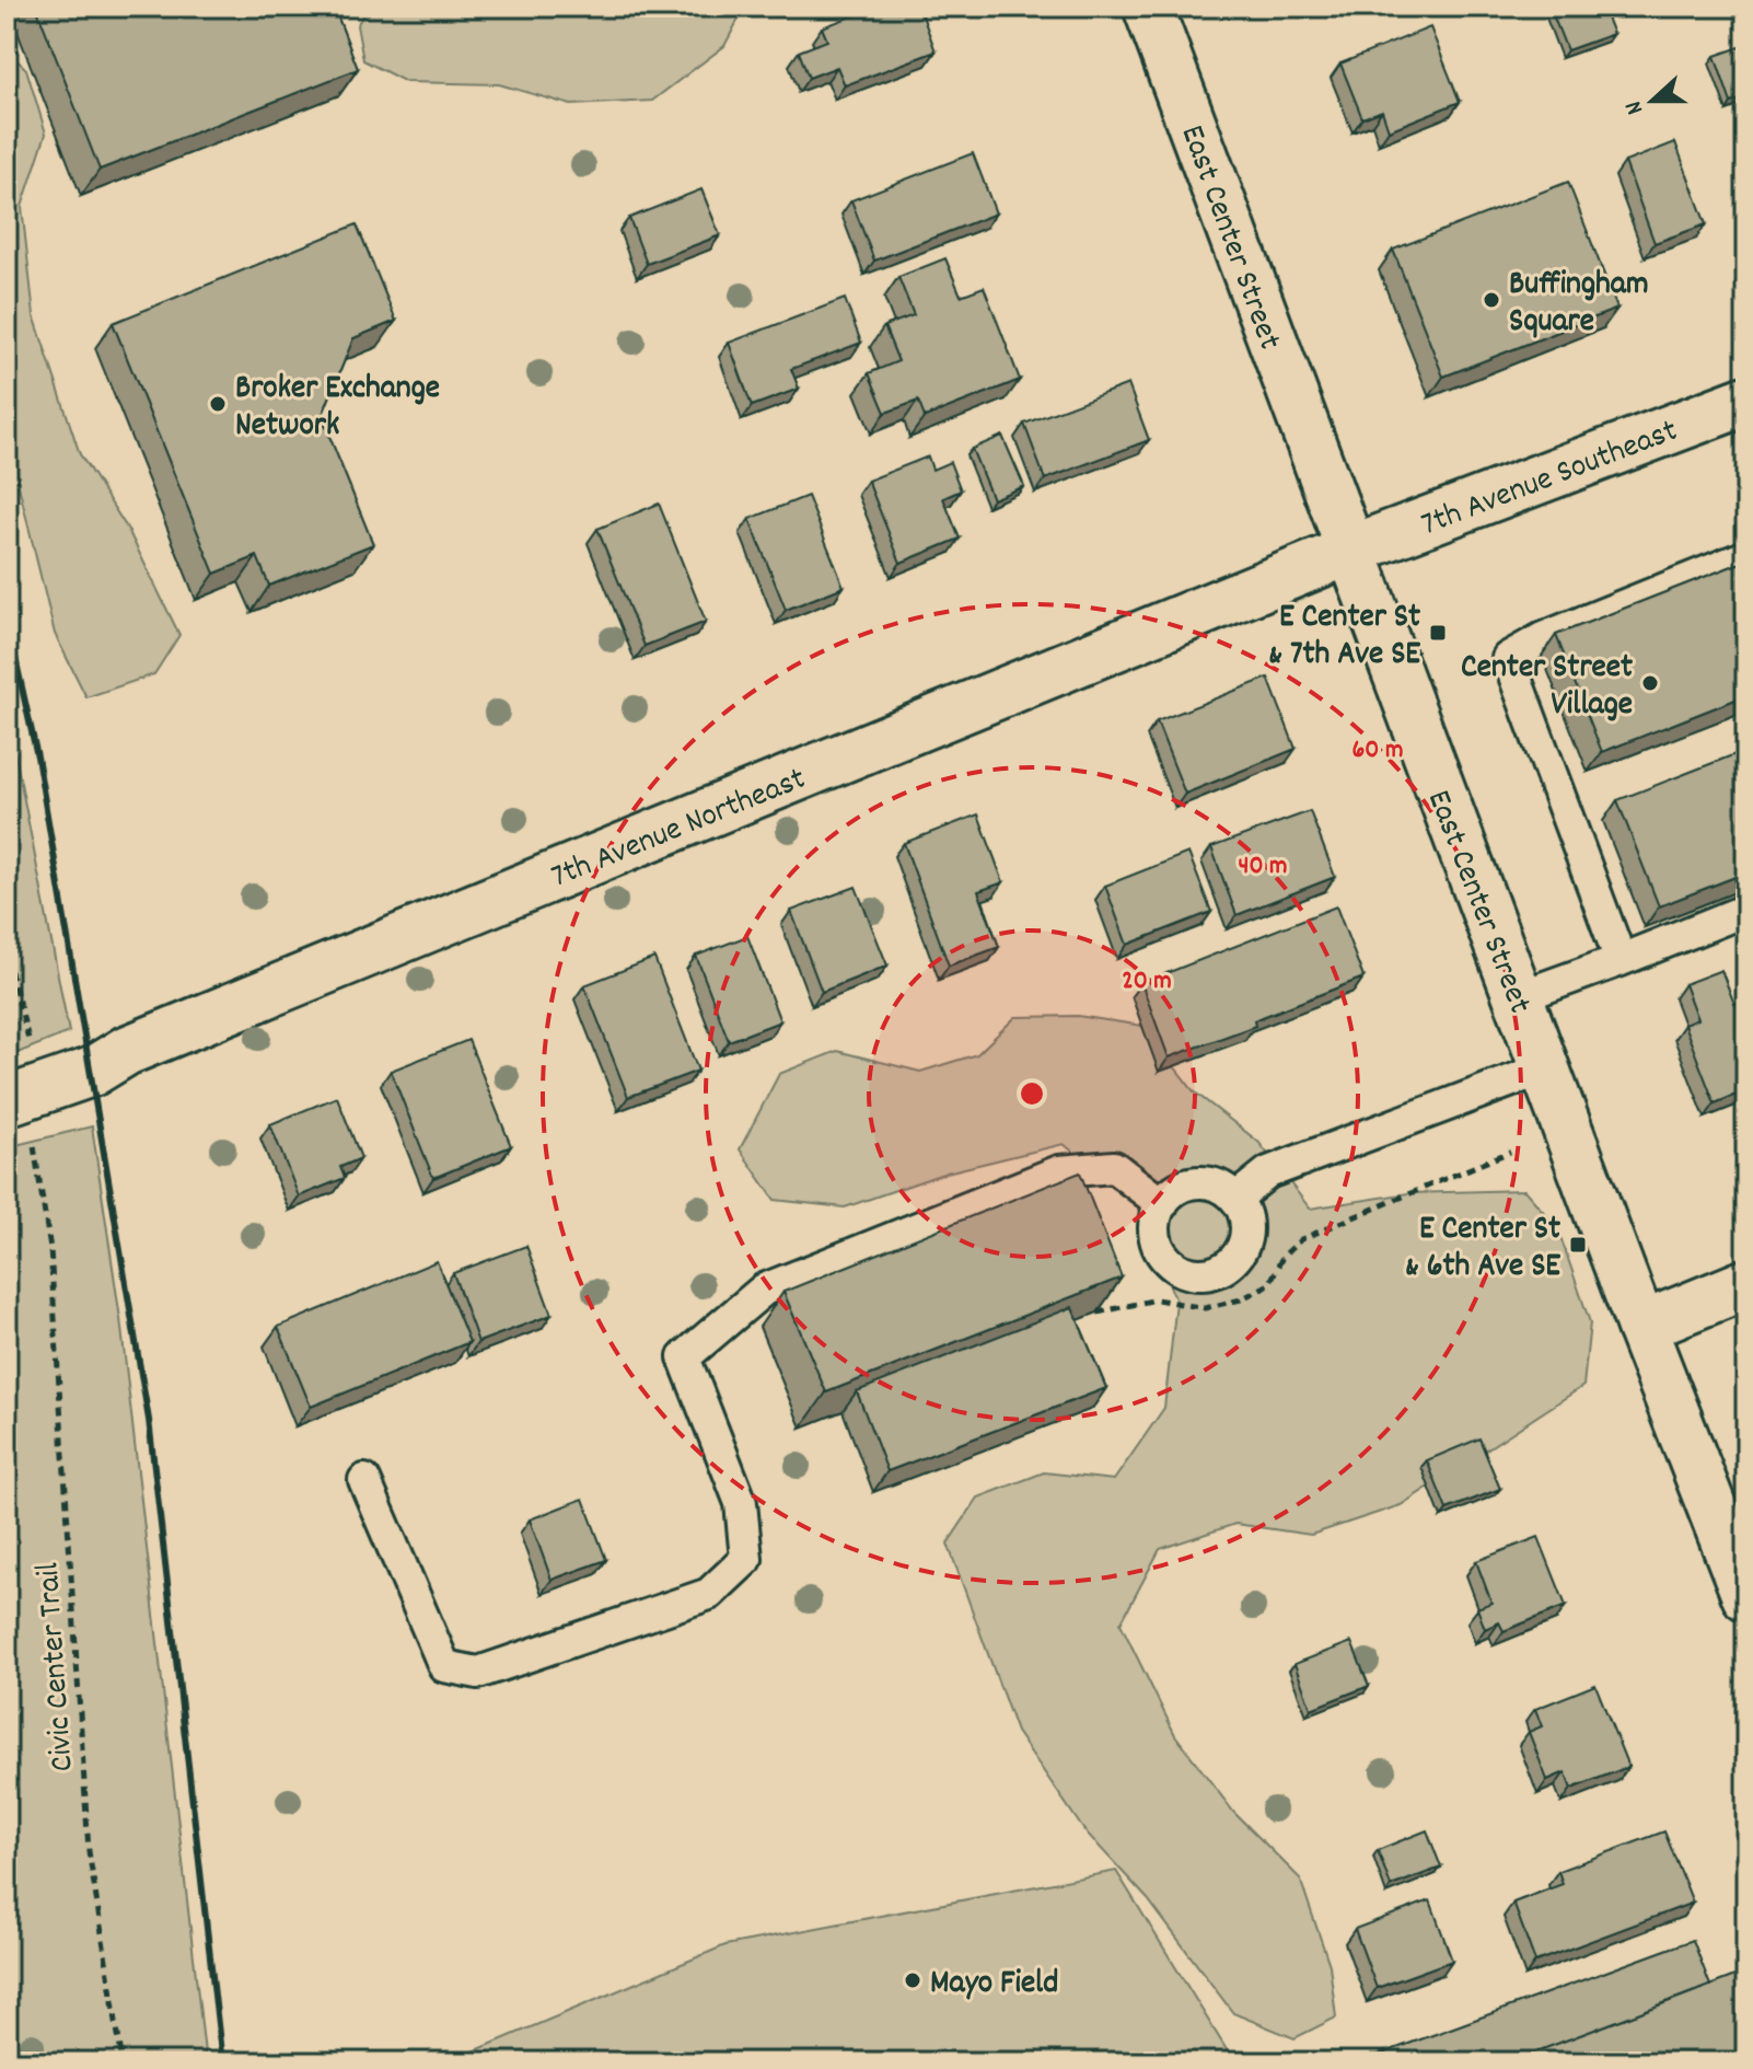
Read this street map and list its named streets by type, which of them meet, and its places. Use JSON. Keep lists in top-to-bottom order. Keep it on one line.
{"streets":{"street":["East Center Street","7th Avenue Southeast","7th Avenue Northeast"],"path":["Civic Center Trail"]},"crossings":[["East Center Street","7th Avenue Southeast"],["East Center Street","7th Avenue Northeast"],["7th Avenue Southeast","7th Avenue Northeast"],["7th Avenue Northeast","Civic Center Trail"]],"places":{"other":["Buffingham Square","Broker Exchange Network","Center Street Village","Mayo Field"],"transit":["E Center St & 7th Ave SE","E Center St & 6th Ave SE"]},"north":"left","rings":["60 m","40 m","20 m"]}
